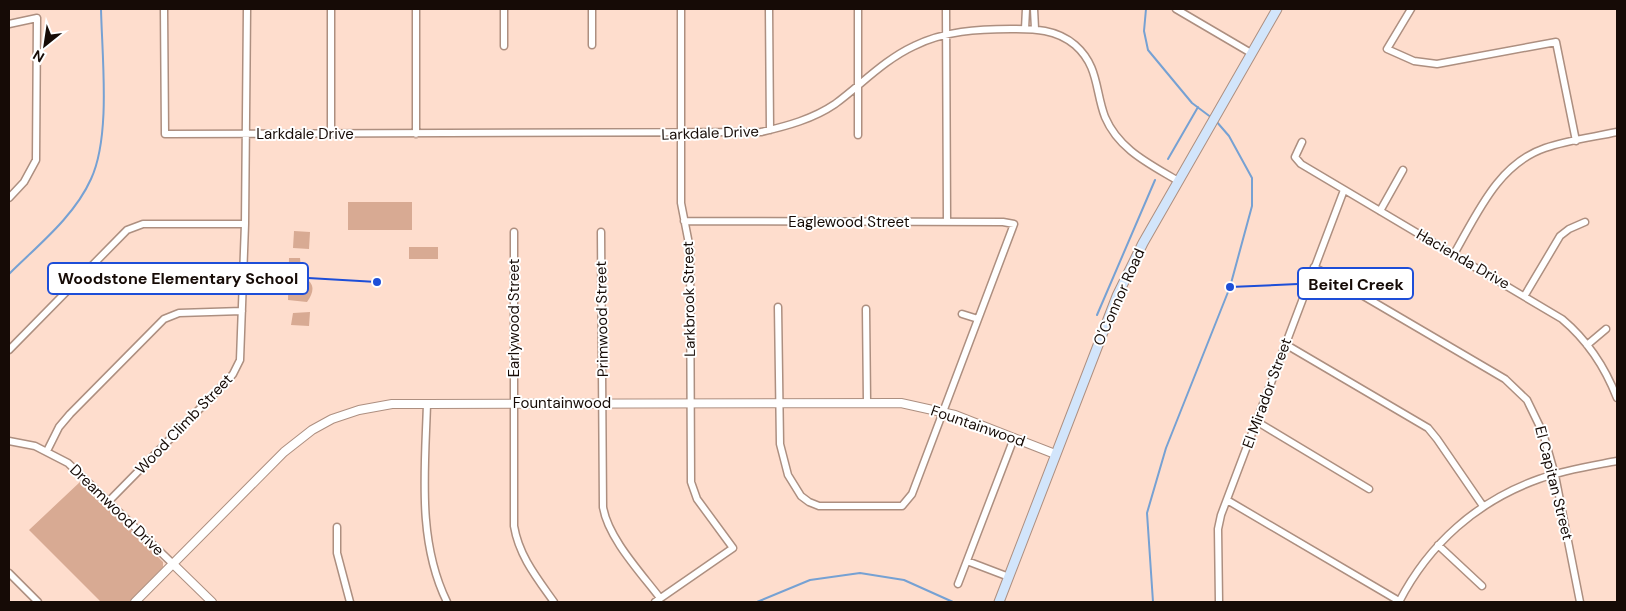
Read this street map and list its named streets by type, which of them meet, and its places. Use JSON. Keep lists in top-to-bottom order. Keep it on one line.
{"streets":{"main road":["O'Connor Road"],"street":["Larkdale Drive","Eaglewood Street","Hacienda Drive","Larkbrook Street","Earlywood Street","Primwood Street","El Mirador Street","Fountainwood","Wood Climb Street","El Capitan Street","Dreamwood Drive"]},"crossings":[["Larkdale Drive","O'Connor Road"],["Larkdale Drive","Larkbrook Street"],["Larkdale Drive","Wood Climb Street"],["Eaglewood Street","Larkbrook Street"],["Hacienda Drive","El Mirador Street"],["O'Connor Road","Fountainwood"],["Larkbrook Street","Primwood Street"],["Larkbrook Street","Fountainwood"],["Earlywood Street","Fountainwood"],["Primwood Street","Fountainwood"],["El Mirador Street","El Capitan Street"],["Fountainwood","Dreamwood Drive"],["Wood Climb Street","Dreamwood Drive"]],"places":["Woodstone Elementary School","Beitel Creek"],"north":"bottom left"}
